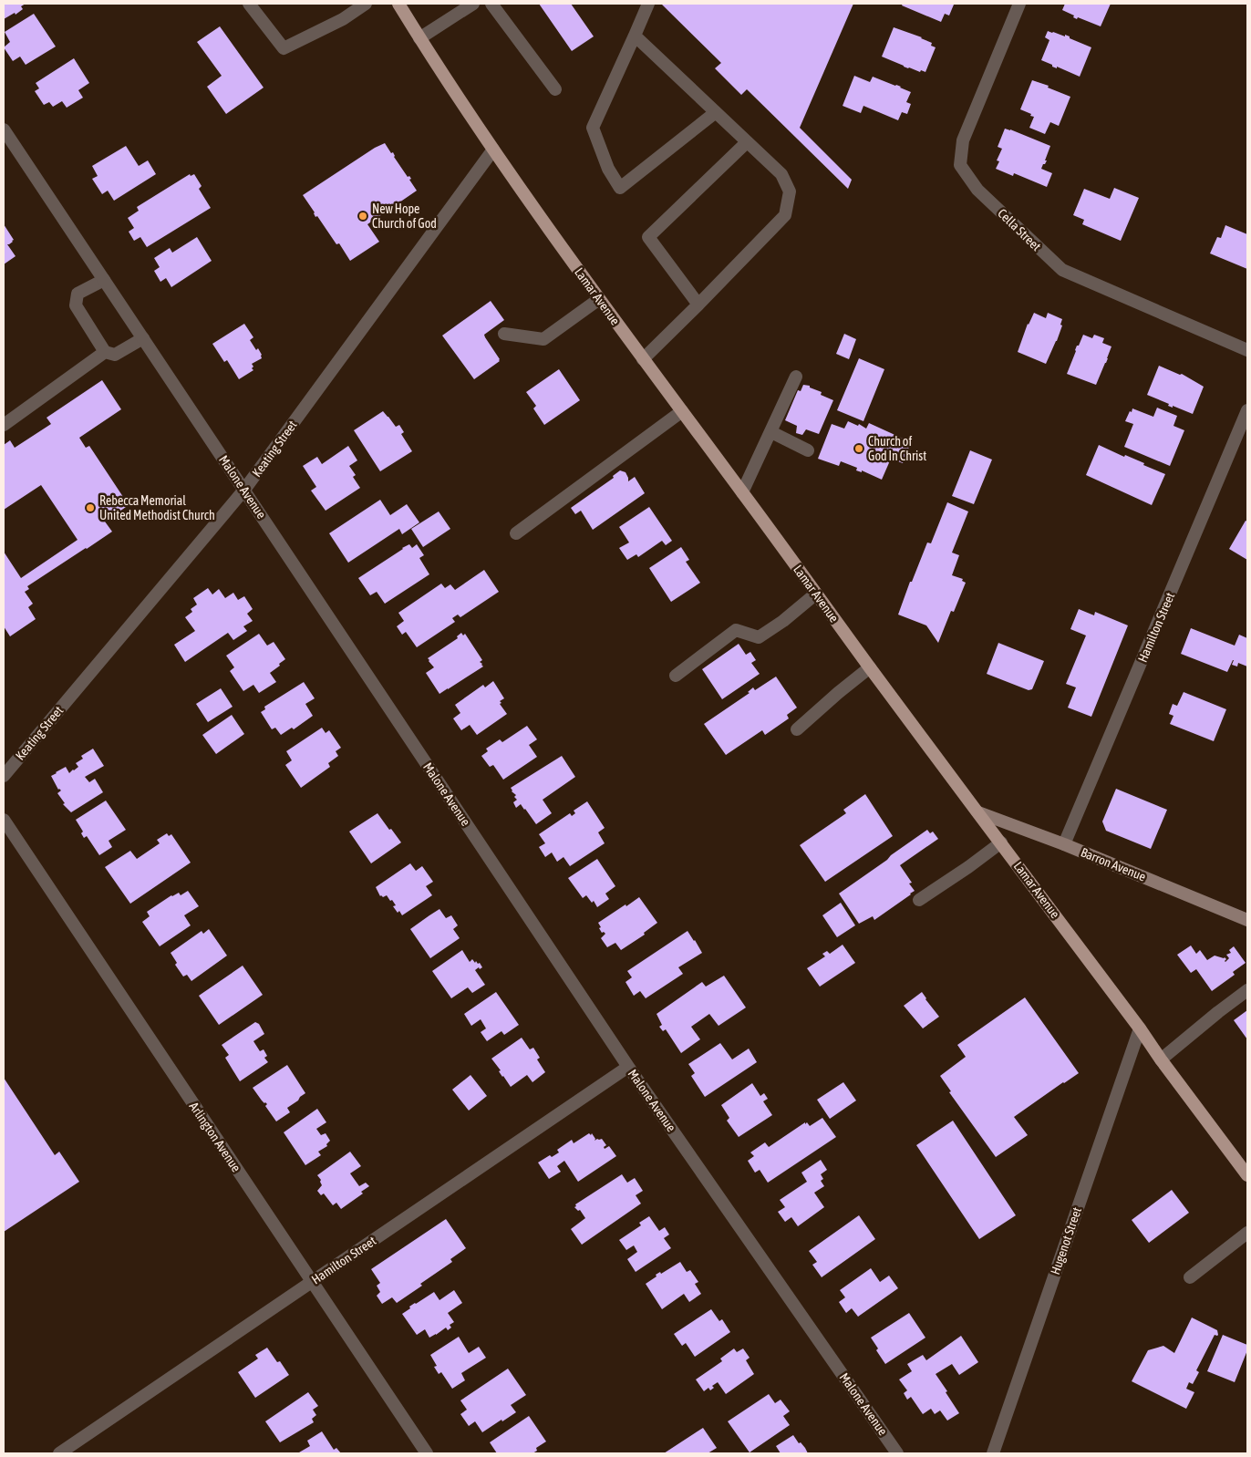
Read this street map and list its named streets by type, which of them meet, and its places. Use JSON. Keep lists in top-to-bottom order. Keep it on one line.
{"streets":{"main road":["Lamar Avenue","Barron Avenue"],"street":["Cella Street","Keating Street","Malone Avenue","Hamilton Street","Arlington Avenue","Hugenot Street"]},"crossings":[["Lamar Avenue","Keating Street"],["Lamar Avenue","Barron Avenue"],["Lamar Avenue","Hugenot Street"],["Keating Street","Malone Avenue"],["Malone Avenue","Hamilton Street"],["Hamilton Street","Barron Avenue"],["Hamilton Street","Arlington Avenue"]],"places":["New Hope Church of God","Church of God In Christ","Rebecca Memorial United Methodist Church"]}
